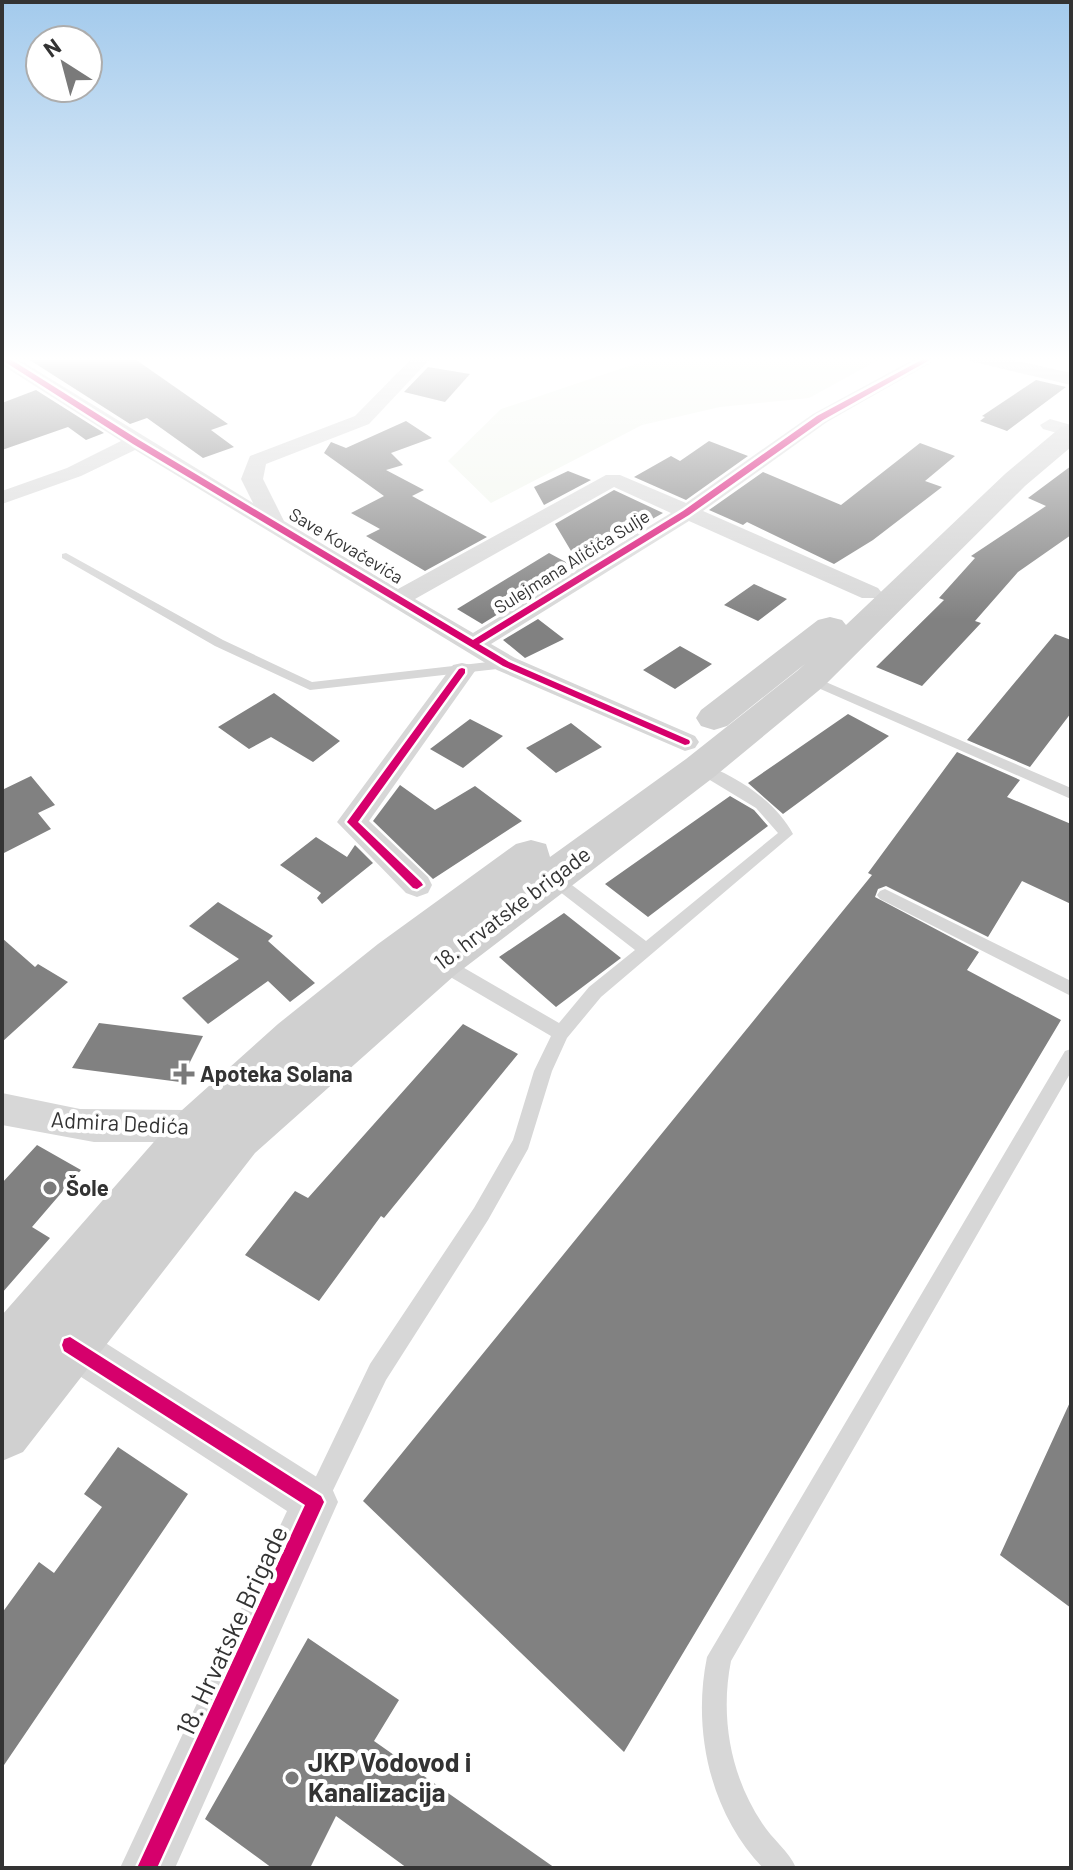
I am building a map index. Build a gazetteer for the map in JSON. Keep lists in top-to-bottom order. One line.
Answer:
{"streets":{"main road":["18. hrvatske brigade"],"street":["Save Kovačevića","Sulejmana Aličića Sulje","Admira Dedića","18. Hrvatske Brigade"]},"crossings":[["Save Kovačevića","Sulejmana Aličića Sulje"],["Save Kovačevića","18. hrvatske brigade"],["18. hrvatske brigade","Admira Dedića"]],"places":{"health":["Apoteka Solana"],"other":["Šole","JKP Vodovod i Kanalizacija"]},"north":"top left"}
